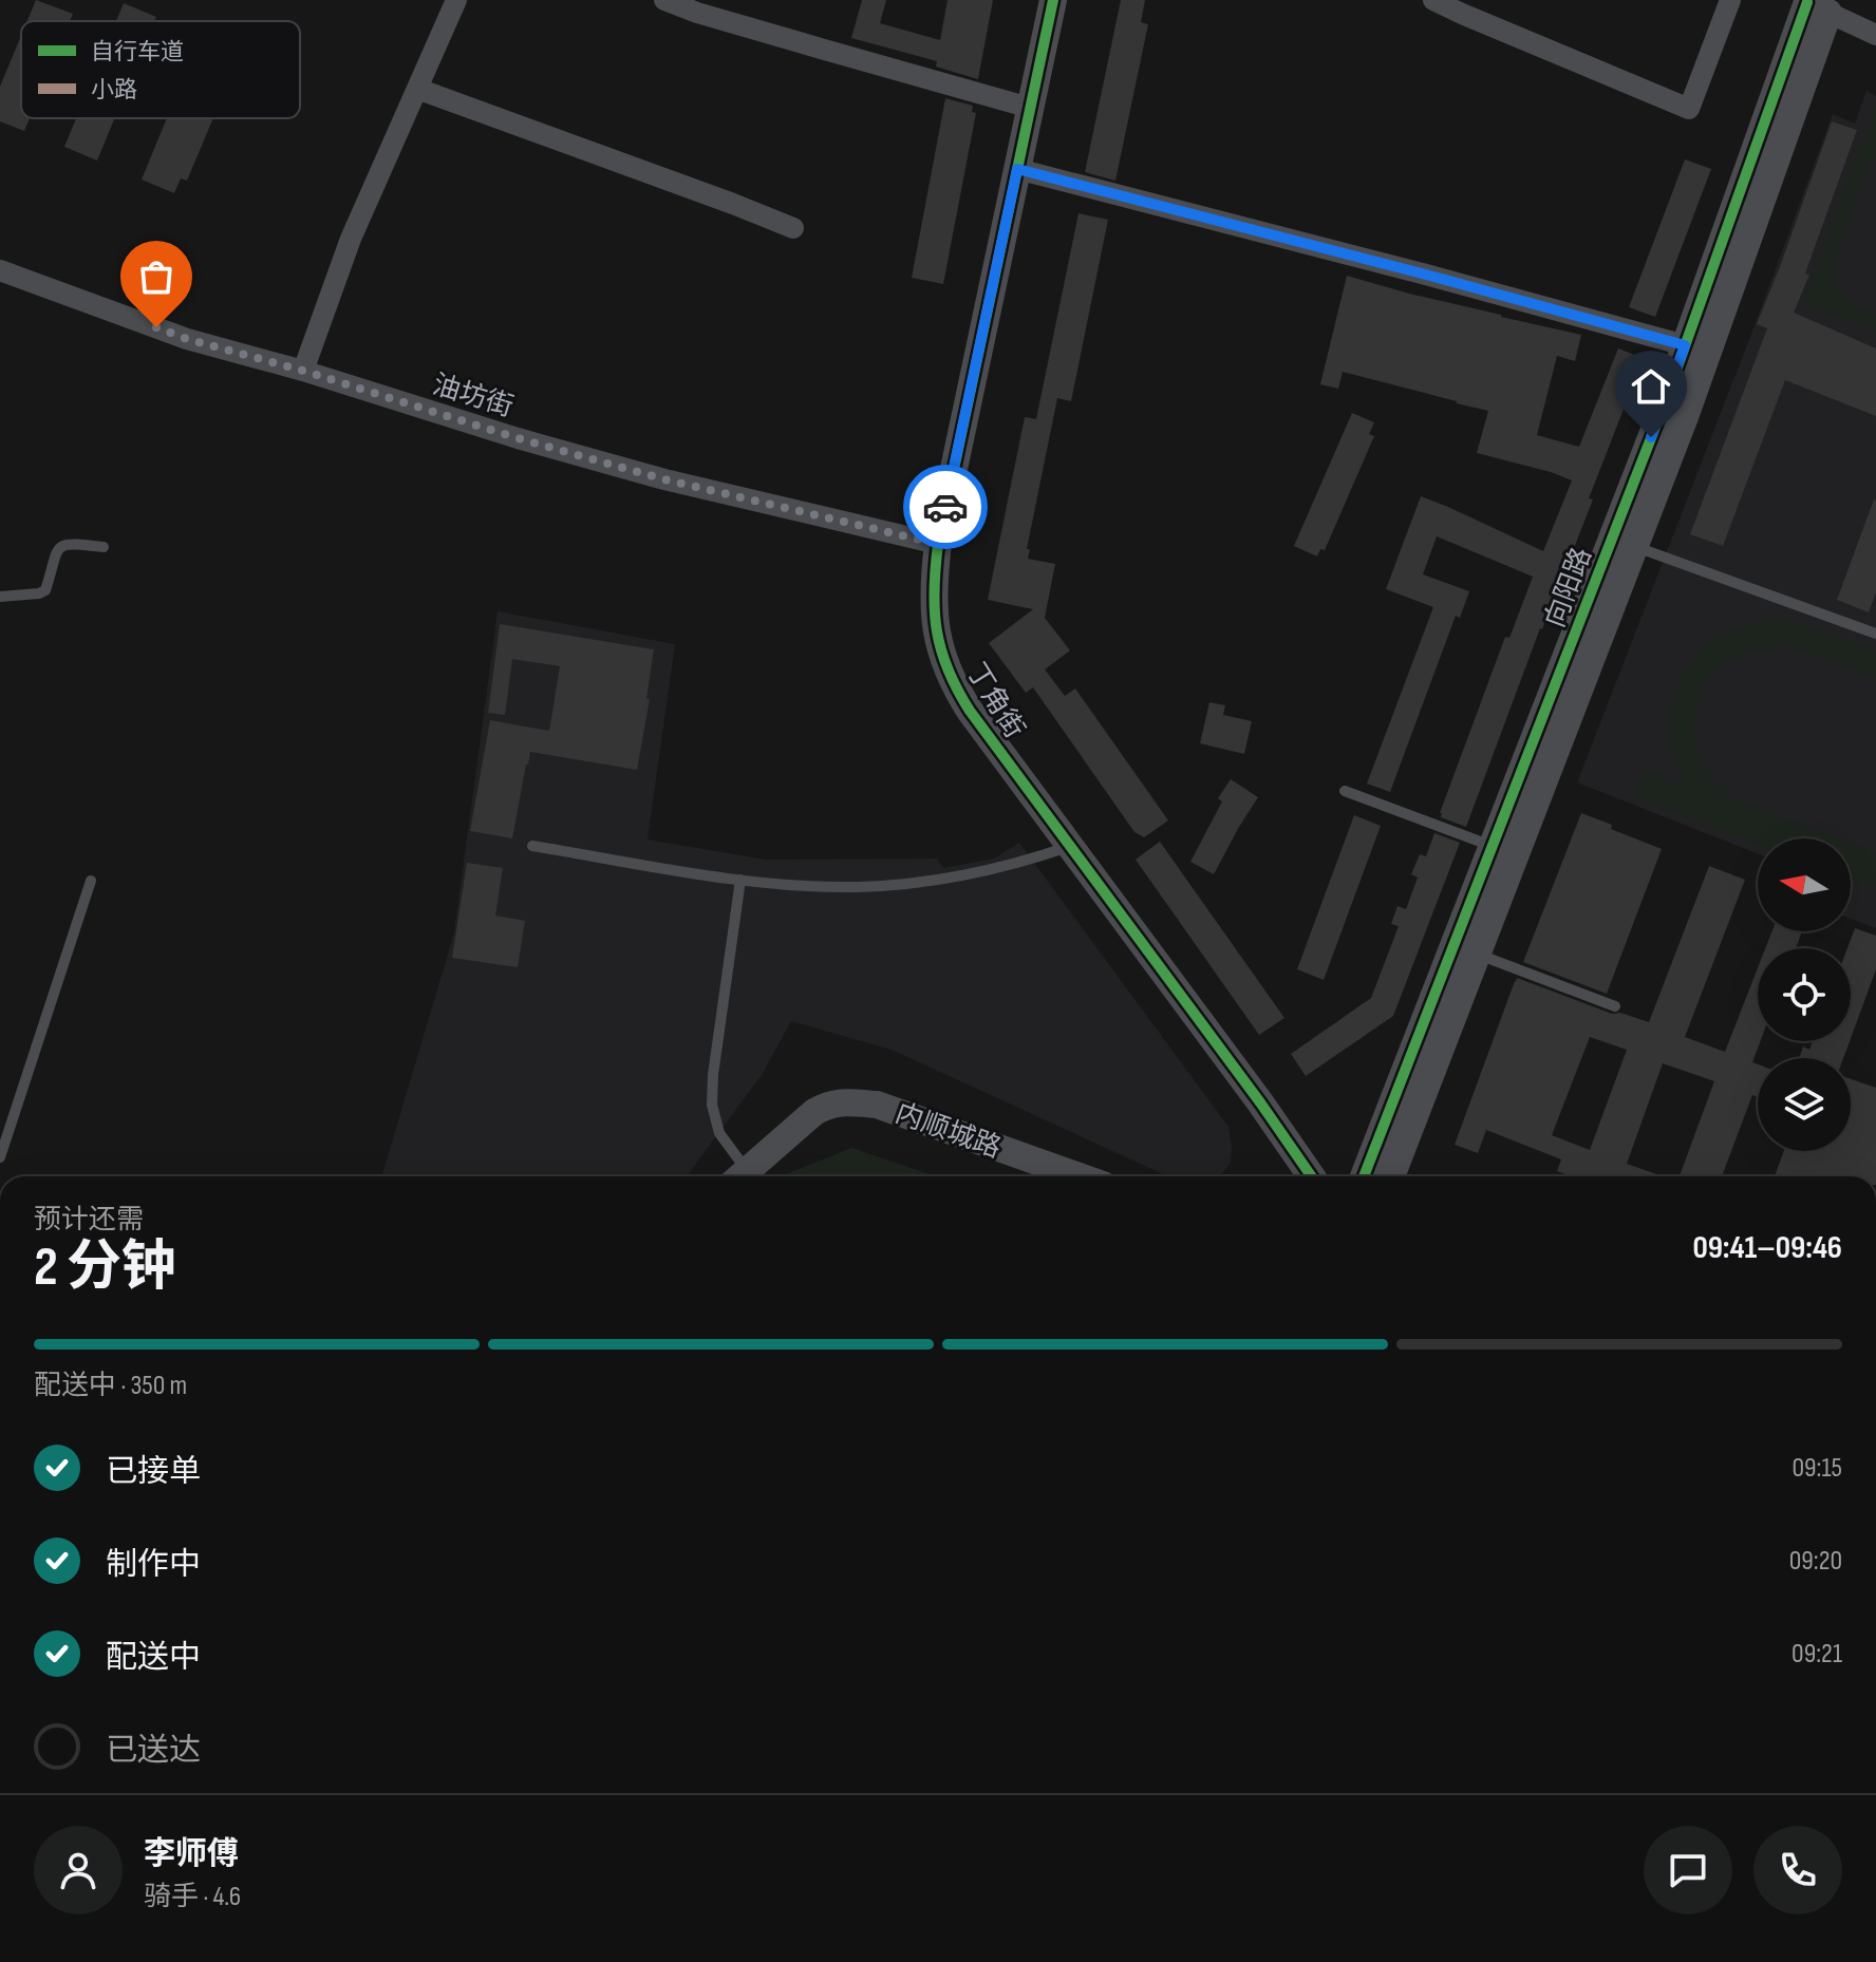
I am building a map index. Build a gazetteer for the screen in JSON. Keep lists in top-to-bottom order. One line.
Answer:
{"streets":{"street":["油坊街","向阳路","丁角街","内顺城路"]},"crossings":[["油坊街","丁角街"]],"legend":["自行车道","小路"],"north":"left","page":{"heading":["2 分钟","预计还需","09:41–09:46"],"panel":["李师傅","骑手 · 4.6"],"bar":"配送中 · 350 m","list":[["已接单","09:15"],["制作中","09:20"],["配送中","09:21"],"已送达"]}}
